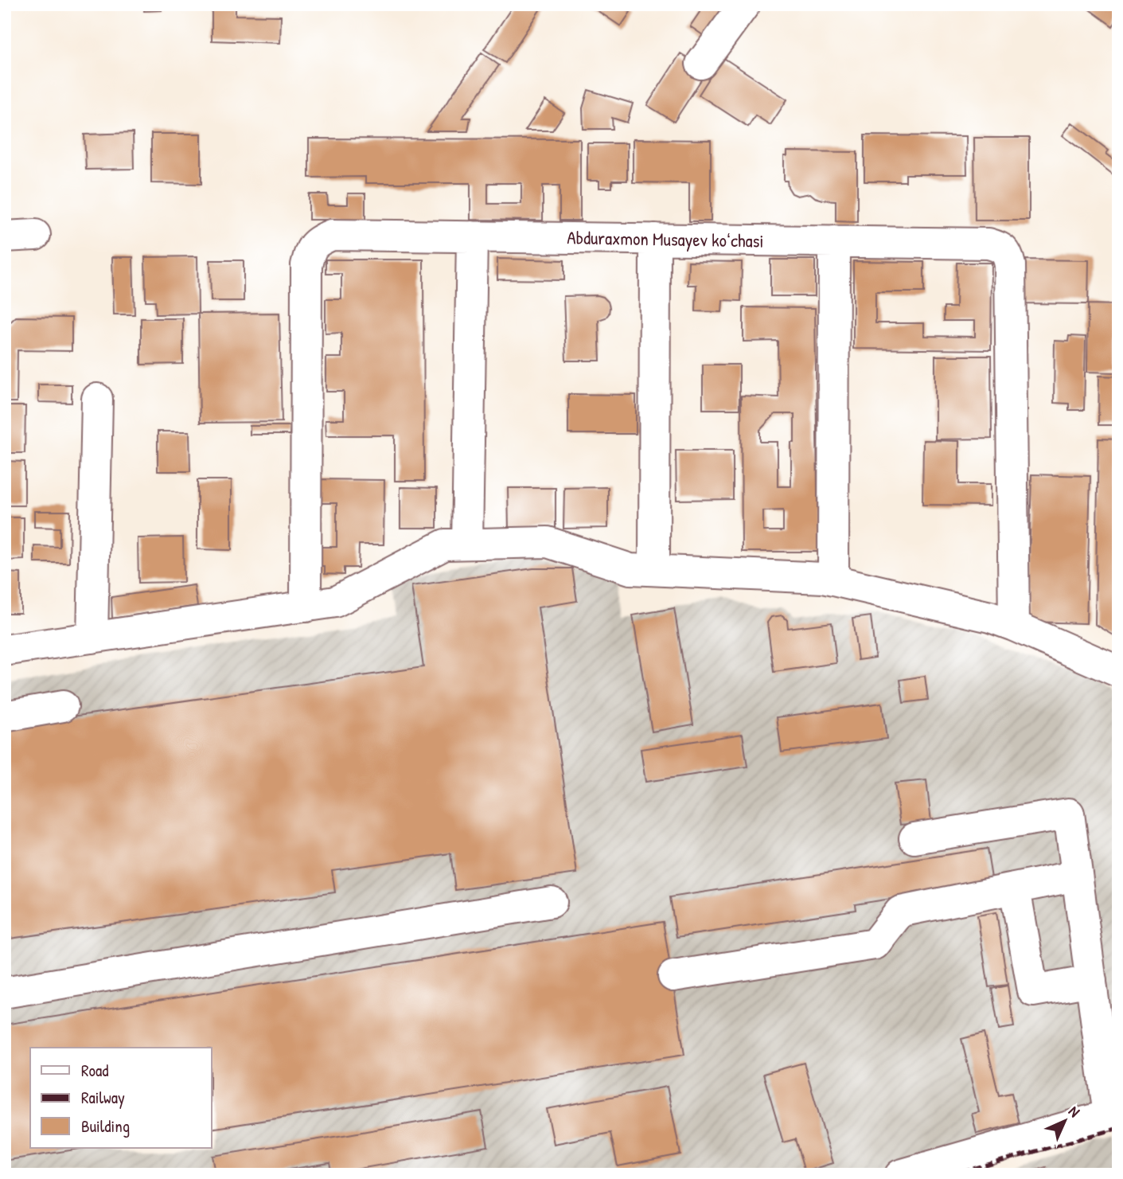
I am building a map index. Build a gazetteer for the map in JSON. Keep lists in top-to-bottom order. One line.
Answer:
{"streets":{"street":["Abduraxmon Musayev koʻchasi"]},"legend":["Road","Railway","Building"],"north":"top right"}
